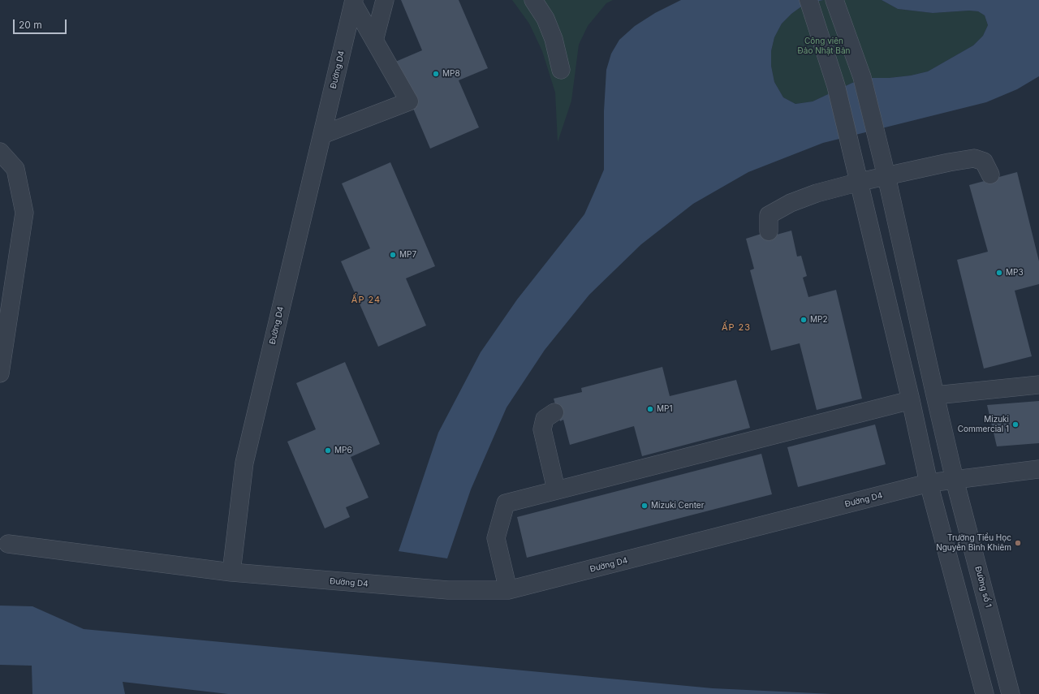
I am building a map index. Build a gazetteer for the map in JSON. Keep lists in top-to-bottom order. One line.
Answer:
{"streets":{"street":["Đường D4","Đường số 1"]},"crossings":[["Đường D4","Đường số 1"]],"districts":["ẤP 24","ẤP 23"],"parks":["Công viên Đảo Nhật Bản"],"places":["MP8","MP7","MP3","MP2","MP1","Mizuki Commercial 1","MP6","Mizuki Center","Trường Tiểu Học Nguyễn Bỉnh Khiêm"],"scale_bar":"20 m"}
